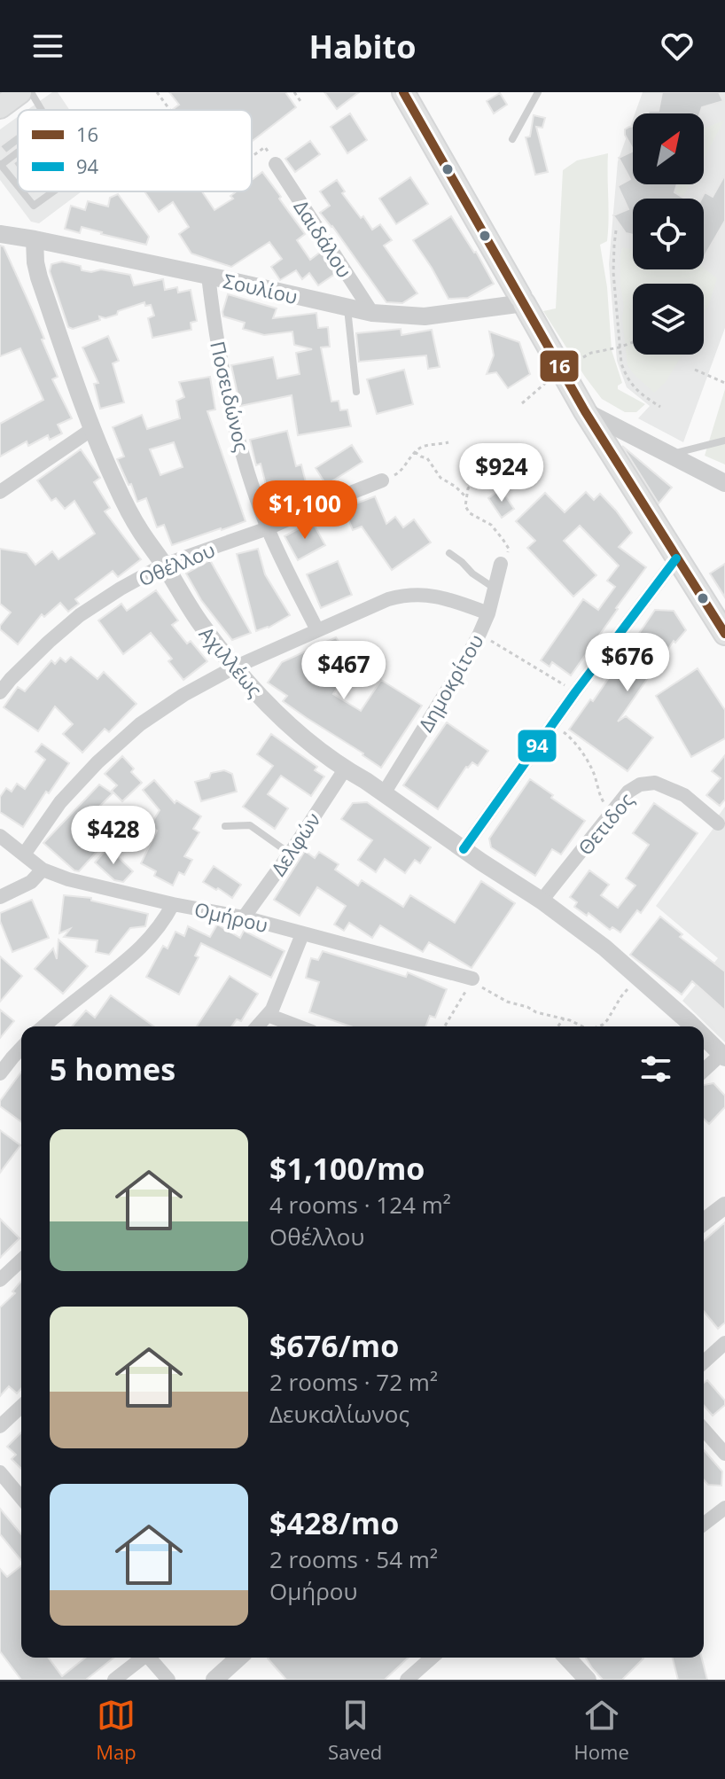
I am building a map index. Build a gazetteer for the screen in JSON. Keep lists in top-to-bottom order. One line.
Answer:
{"streets":{"street":["Δαιδάλου","Σουλίου","Ποσειδώνος","Οθέλλου","Αχιλλέως","Δημοκρίτου","Θετιδος","Δελφών","Ομήρου"]},"crossings":[["Δαιδάλου","Σουλίου"],["Σουλίου","Ποσειδώνος"],["Σουλίου","Αχιλλέως"],["Ποσειδώνος","Οθέλλου"],["Οθέλλου","Αχιλλέως"],["Αχιλλέως","Δημοκρίτου"],["Αχιλλέως","Θετιδος"],["Αχιλλέως","Δελφών"],["Δελφών","Ομήρου"]],"lines":["transit line 16","transit line 94"],"legend":["16","94"],"north":"top right","page":{"header":"Habito","price":["$924","$1,100","$676","$467","$428"],"heading":"5 homes","list":[{"name":"$1,100/mo","note":"4 rooms · 124 m² · Οθέλλου"},{"name":"$676/mo","note":"2 rooms · 72 m² · Δευκαλίωνος"},{"name":"$428/mo","note":"2 rooms · 54 m² · Ομήρου"}],"tabs":["Map","Saved","Home"]}}
